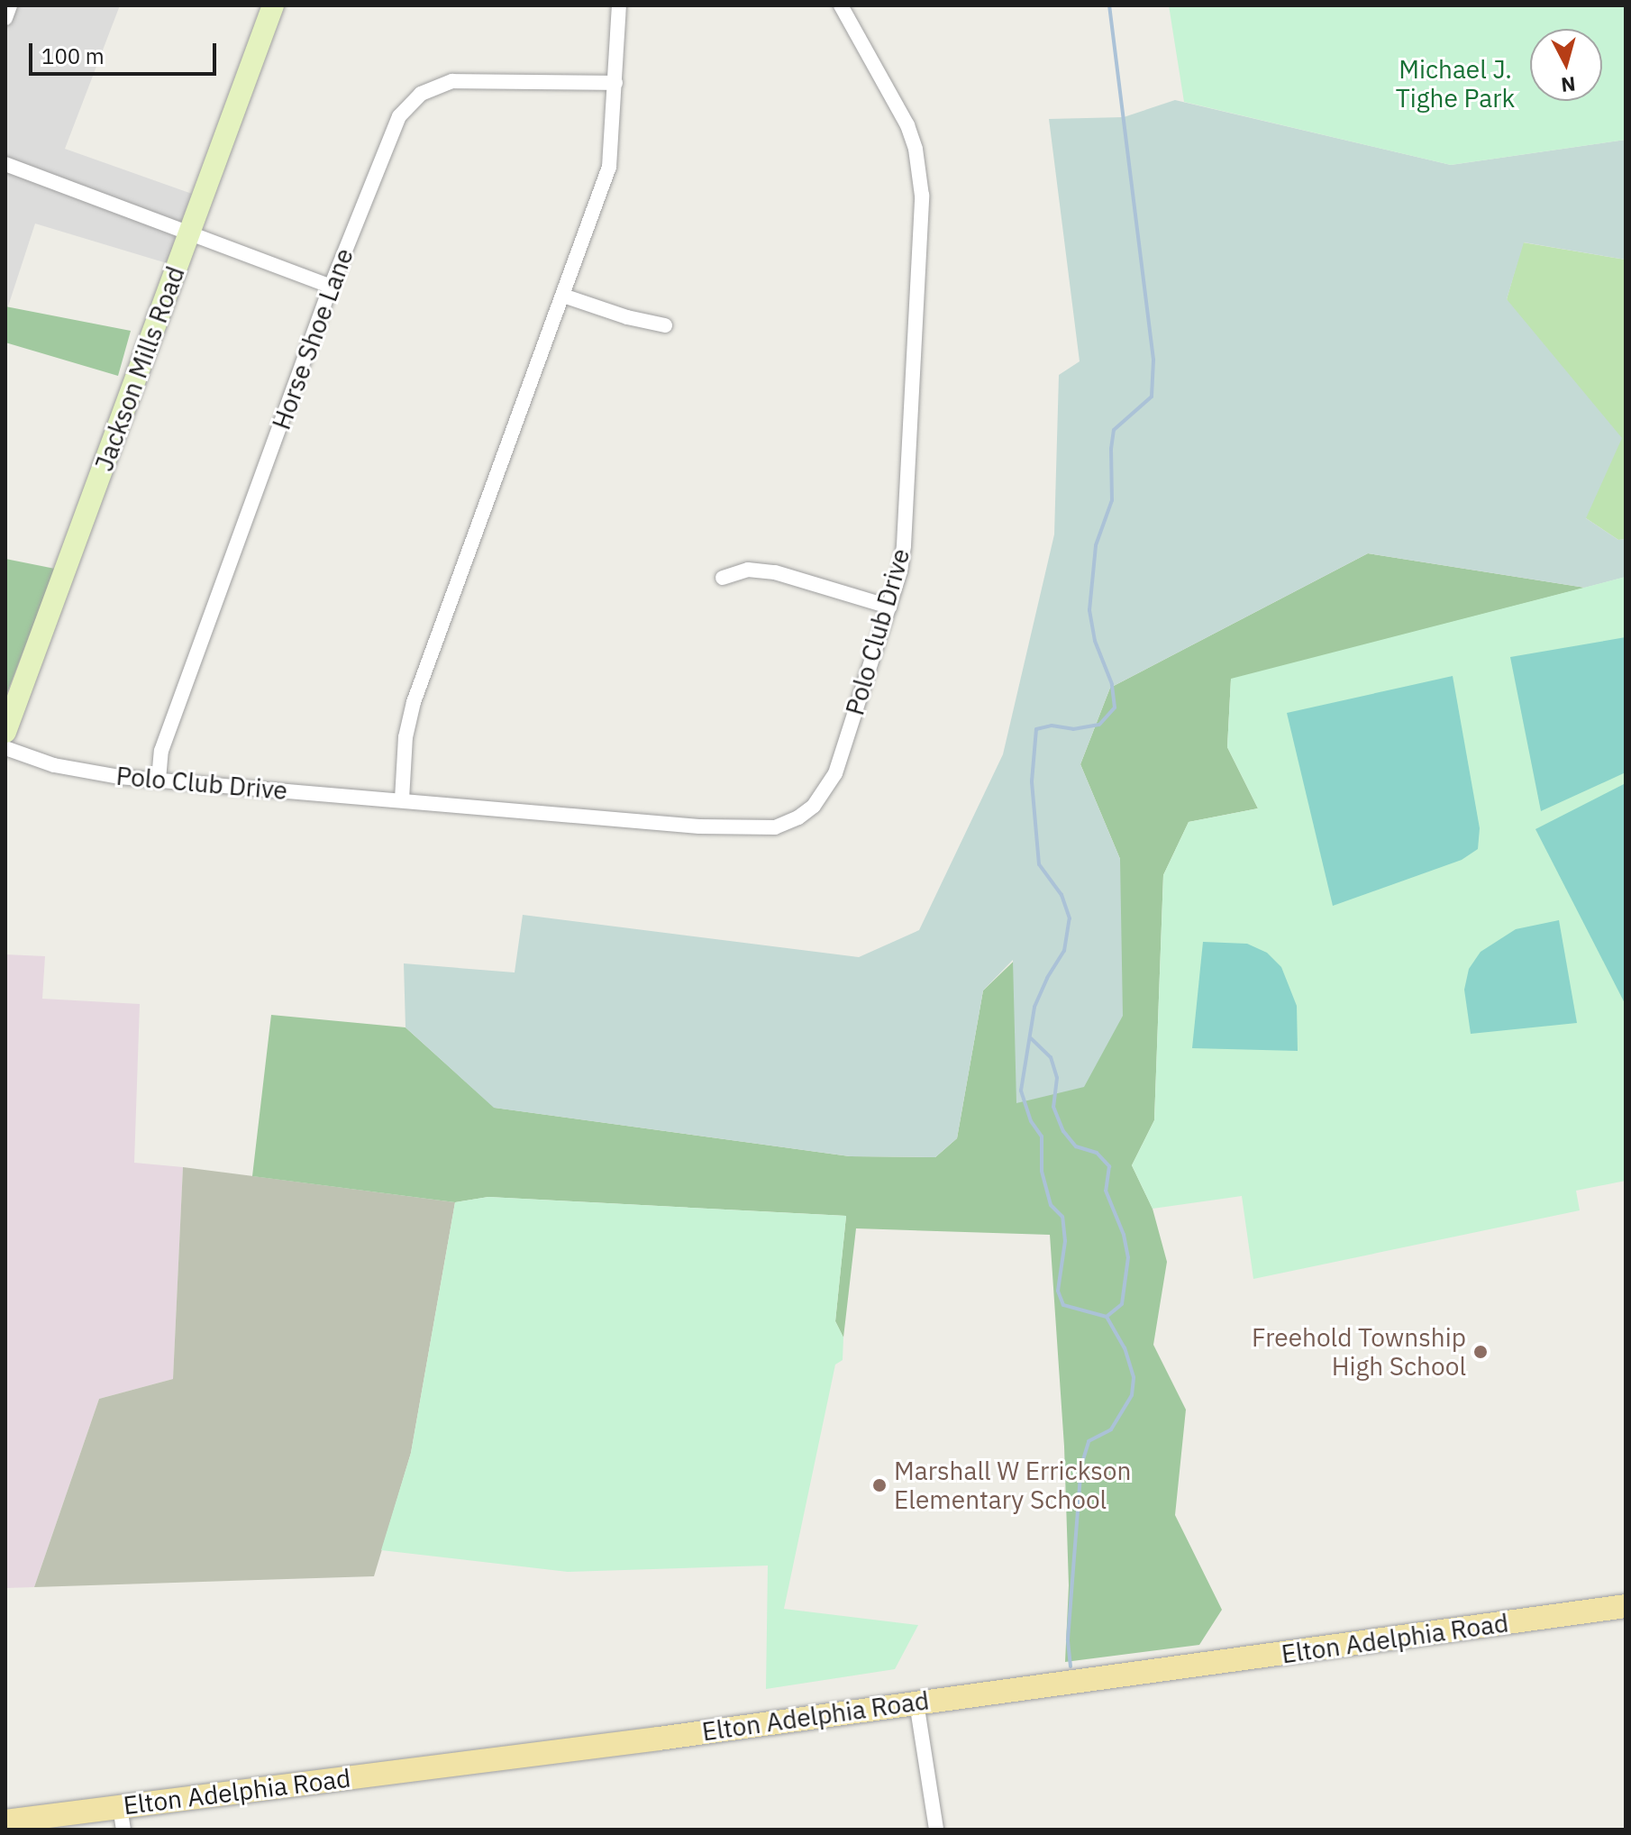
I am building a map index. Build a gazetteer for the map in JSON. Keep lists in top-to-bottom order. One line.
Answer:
{"streets":{"main road":["Jackson Mills Road","Elton Adelphia Road"],"street":["Horse Shoe Lane","Polo Club Drive"]},"crossings":[["Horse Shoe Lane","Polo Club Drive"]],"parks":["Michael J. Tighe Park"],"places":["Freehold Township High School","Marshall W Errickson Elementary School"],"scale_bar":"100 m","north":"bottom"}
